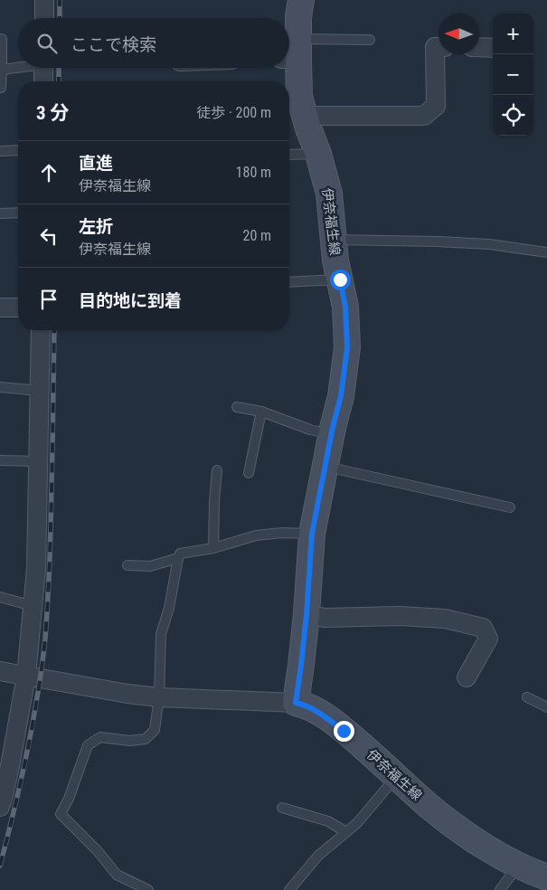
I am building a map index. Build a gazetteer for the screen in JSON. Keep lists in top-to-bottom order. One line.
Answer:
{"streets":{"main road":["伊奈福生線"]},"north":"left","page":{"map_buttons":["+","−"],"search":"ここで検索","heading":["3 分","徒歩 · 200 m"],"list":[["直進","伊奈福生線","180 m"],["左折","伊奈福生線","20 m"],"目的地に到着"]}}
